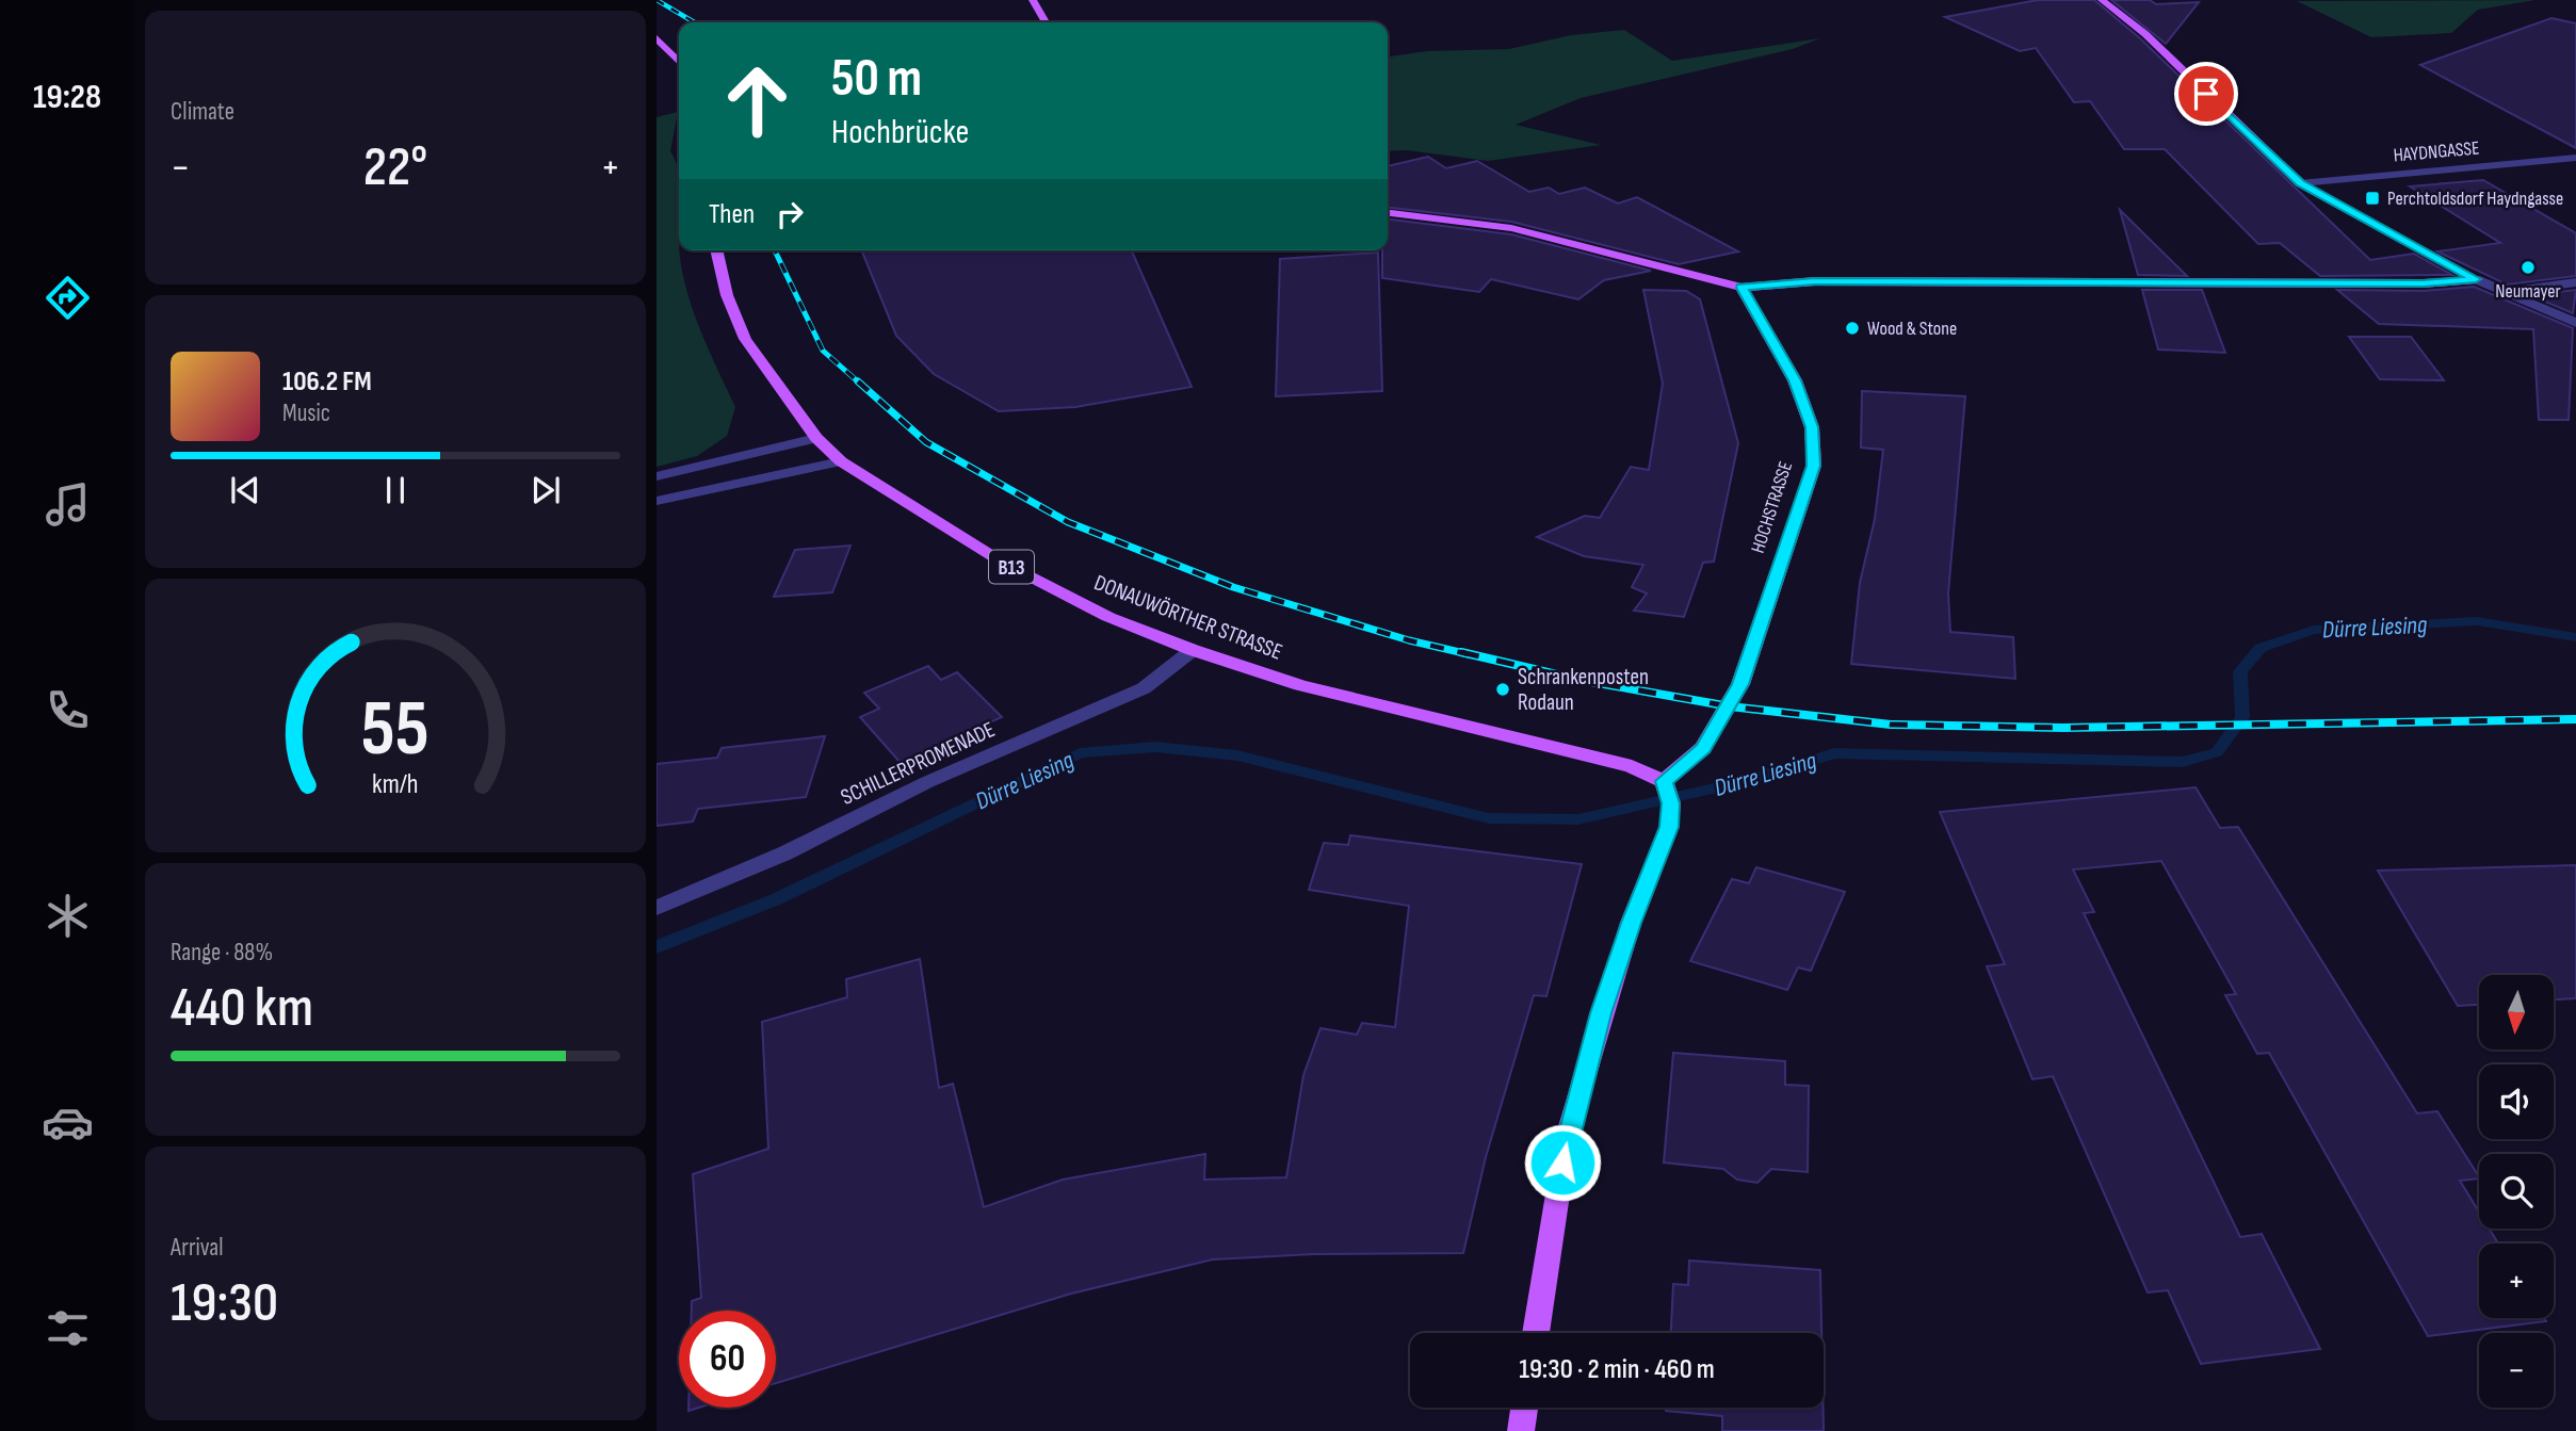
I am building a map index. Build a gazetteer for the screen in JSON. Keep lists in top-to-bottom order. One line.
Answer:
{"streets":{"main road":["HOCHSTRASSE","B13","DONAUWÖRTHER STRASSE"],"street":["HAYDNGASSE","SCHILLERPROMENADE"]},"crossings":[["HOCHSTRASSE","DONAUWÖRTHER STRASSE"],["DONAUWÖRTHER STRASSE","SCHILLERPROMENADE"]],"water":["Dürre Liesing"],"places":{"transit":["Perchtoldsdorf Haydngasse"],"other":["Neumayer","Wood & Stone","Schrankenposten Rodaun"]},"north":"bottom","page":{"tabs":"19:28","tile":["Climate",["Range · 88%","440 km"],["Arrival","19:30"]],"turn":["50 m","Hochbrücke"],"heat":["−","22°","+"],"then":"Then","song":["106.2 FM","Music"],"map_buttons":["+","−"],"limit":"60","trip":"19:30 · 2 min · 460 m","gauge":["55","km/h"]}}
